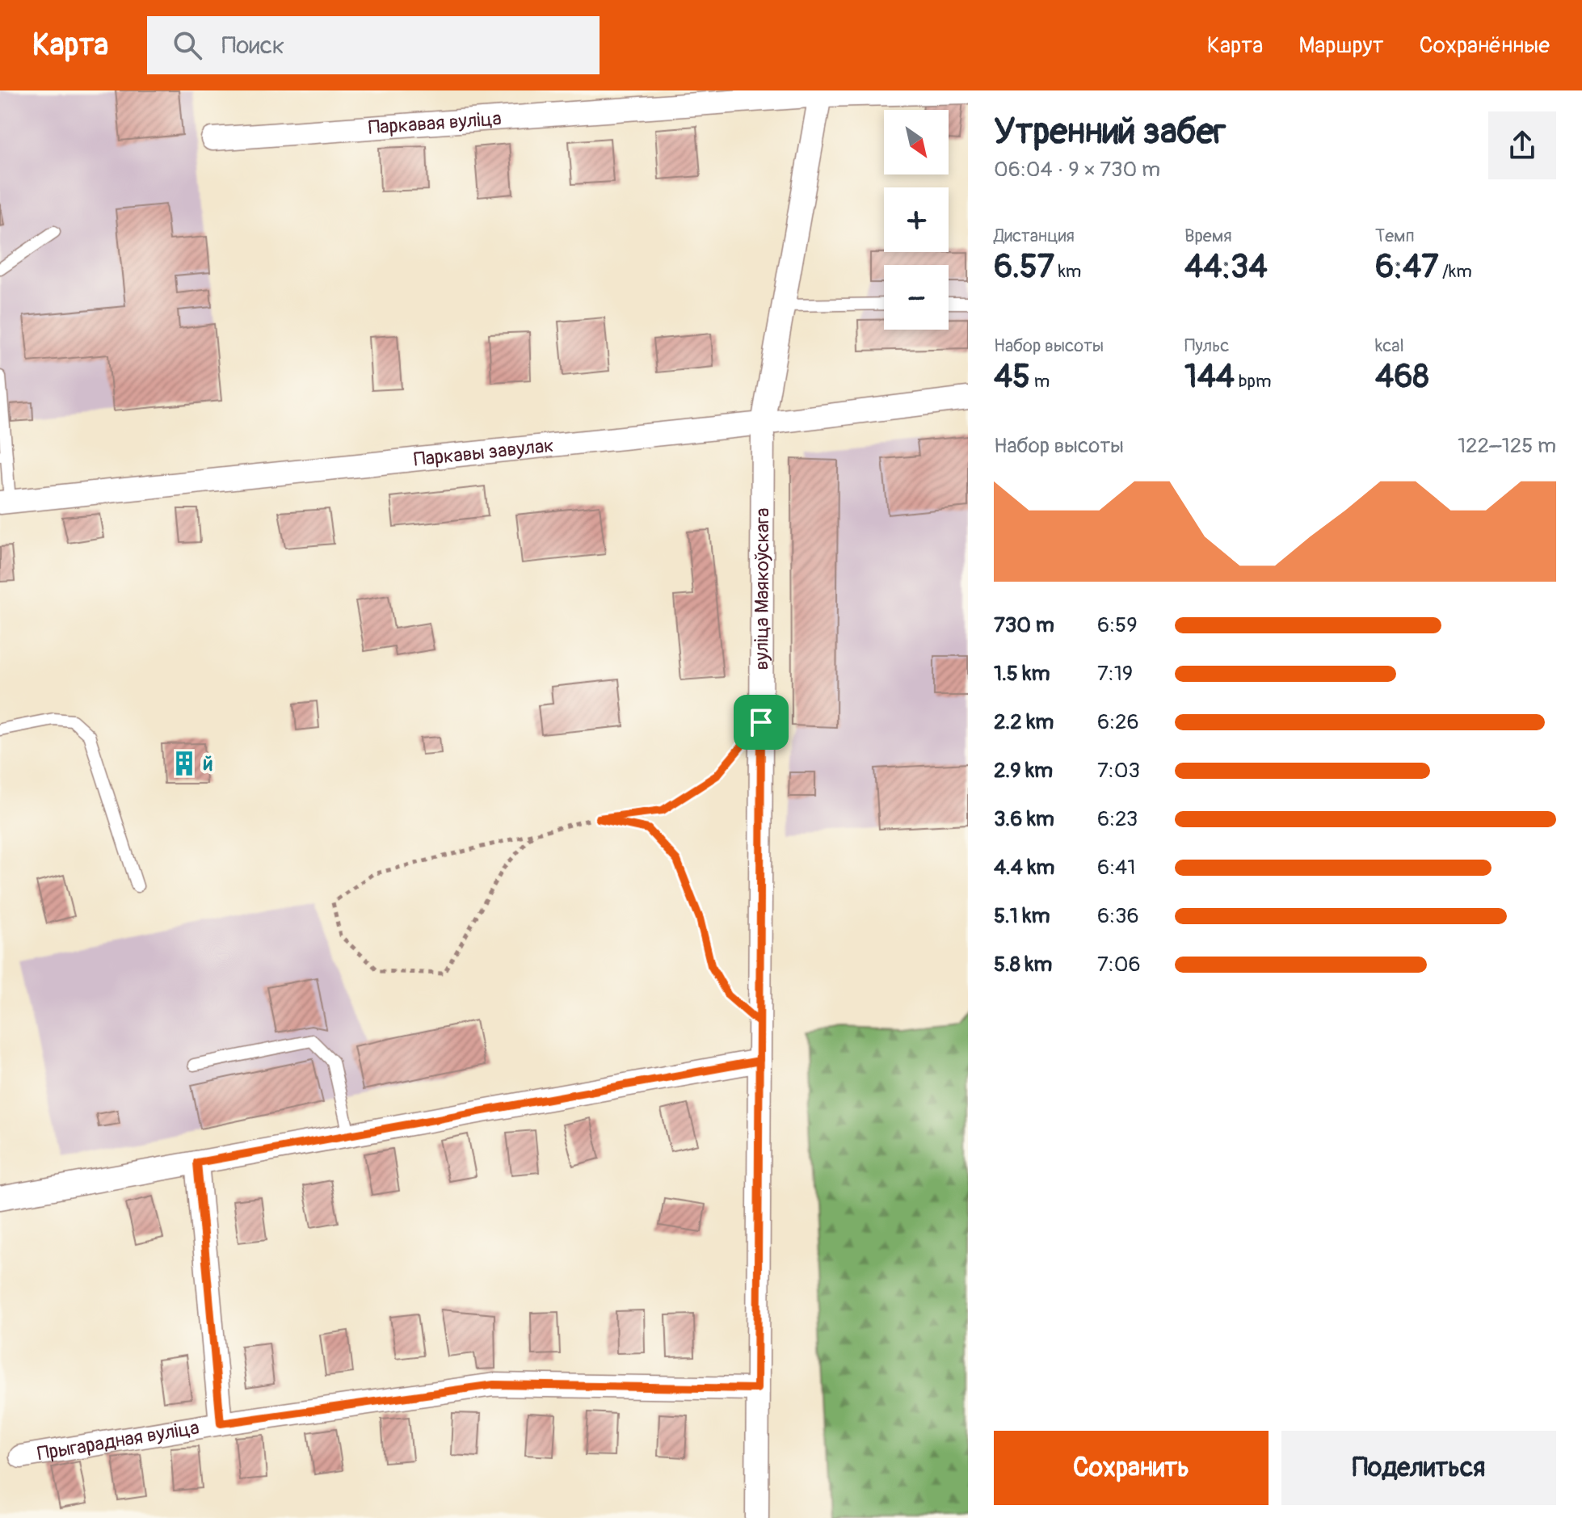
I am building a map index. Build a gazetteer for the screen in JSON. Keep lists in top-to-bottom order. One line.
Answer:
{"streets":{"street":["Паркавая вуліца","Паркавы завулак","вуліца Маякоўскага","Прыгарадная вуліца"]},"crossings":[["Паркавая вуліца","вуліца Маякоўскага"],["Паркавы завулак","вуліца Маякоўскага"],["вуліца Маякоўскага","Прыгарадная вуліца"]],"places":{"building":["й"]},"north":"bottom right","page":{"header":"Карта","search":"Поиск","nav":["Карта","Маршрут","Сохранённые"],"heading":["Утренний забег","06:04 · 9 × 730 m"],"map_buttons":["+","−"],"stats":[["Дистанция","6.57 km"],["Время","44:34"],["Темп","6:47 /km"],["Набор высоты","45 m"],["Пульс","144 bpm"],["kcal","468"]],"chart":["Набор высоты","122–125 m"],"list":[{"name":"730 m","note":"6:59"},{"name":"1.5 km","note":"7:19"},{"name":"2.2 km","note":"6:26"},{"name":"2.9 km","note":"7:03"},{"name":"3.6 km","note":"6:23"},{"name":"4.4 km","note":"6:41"},{"name":"5.1 km","note":"6:36"},{"name":"5.8 km","note":"7:06"}],"buttons":["Сохранить","Поделиться"]}}
